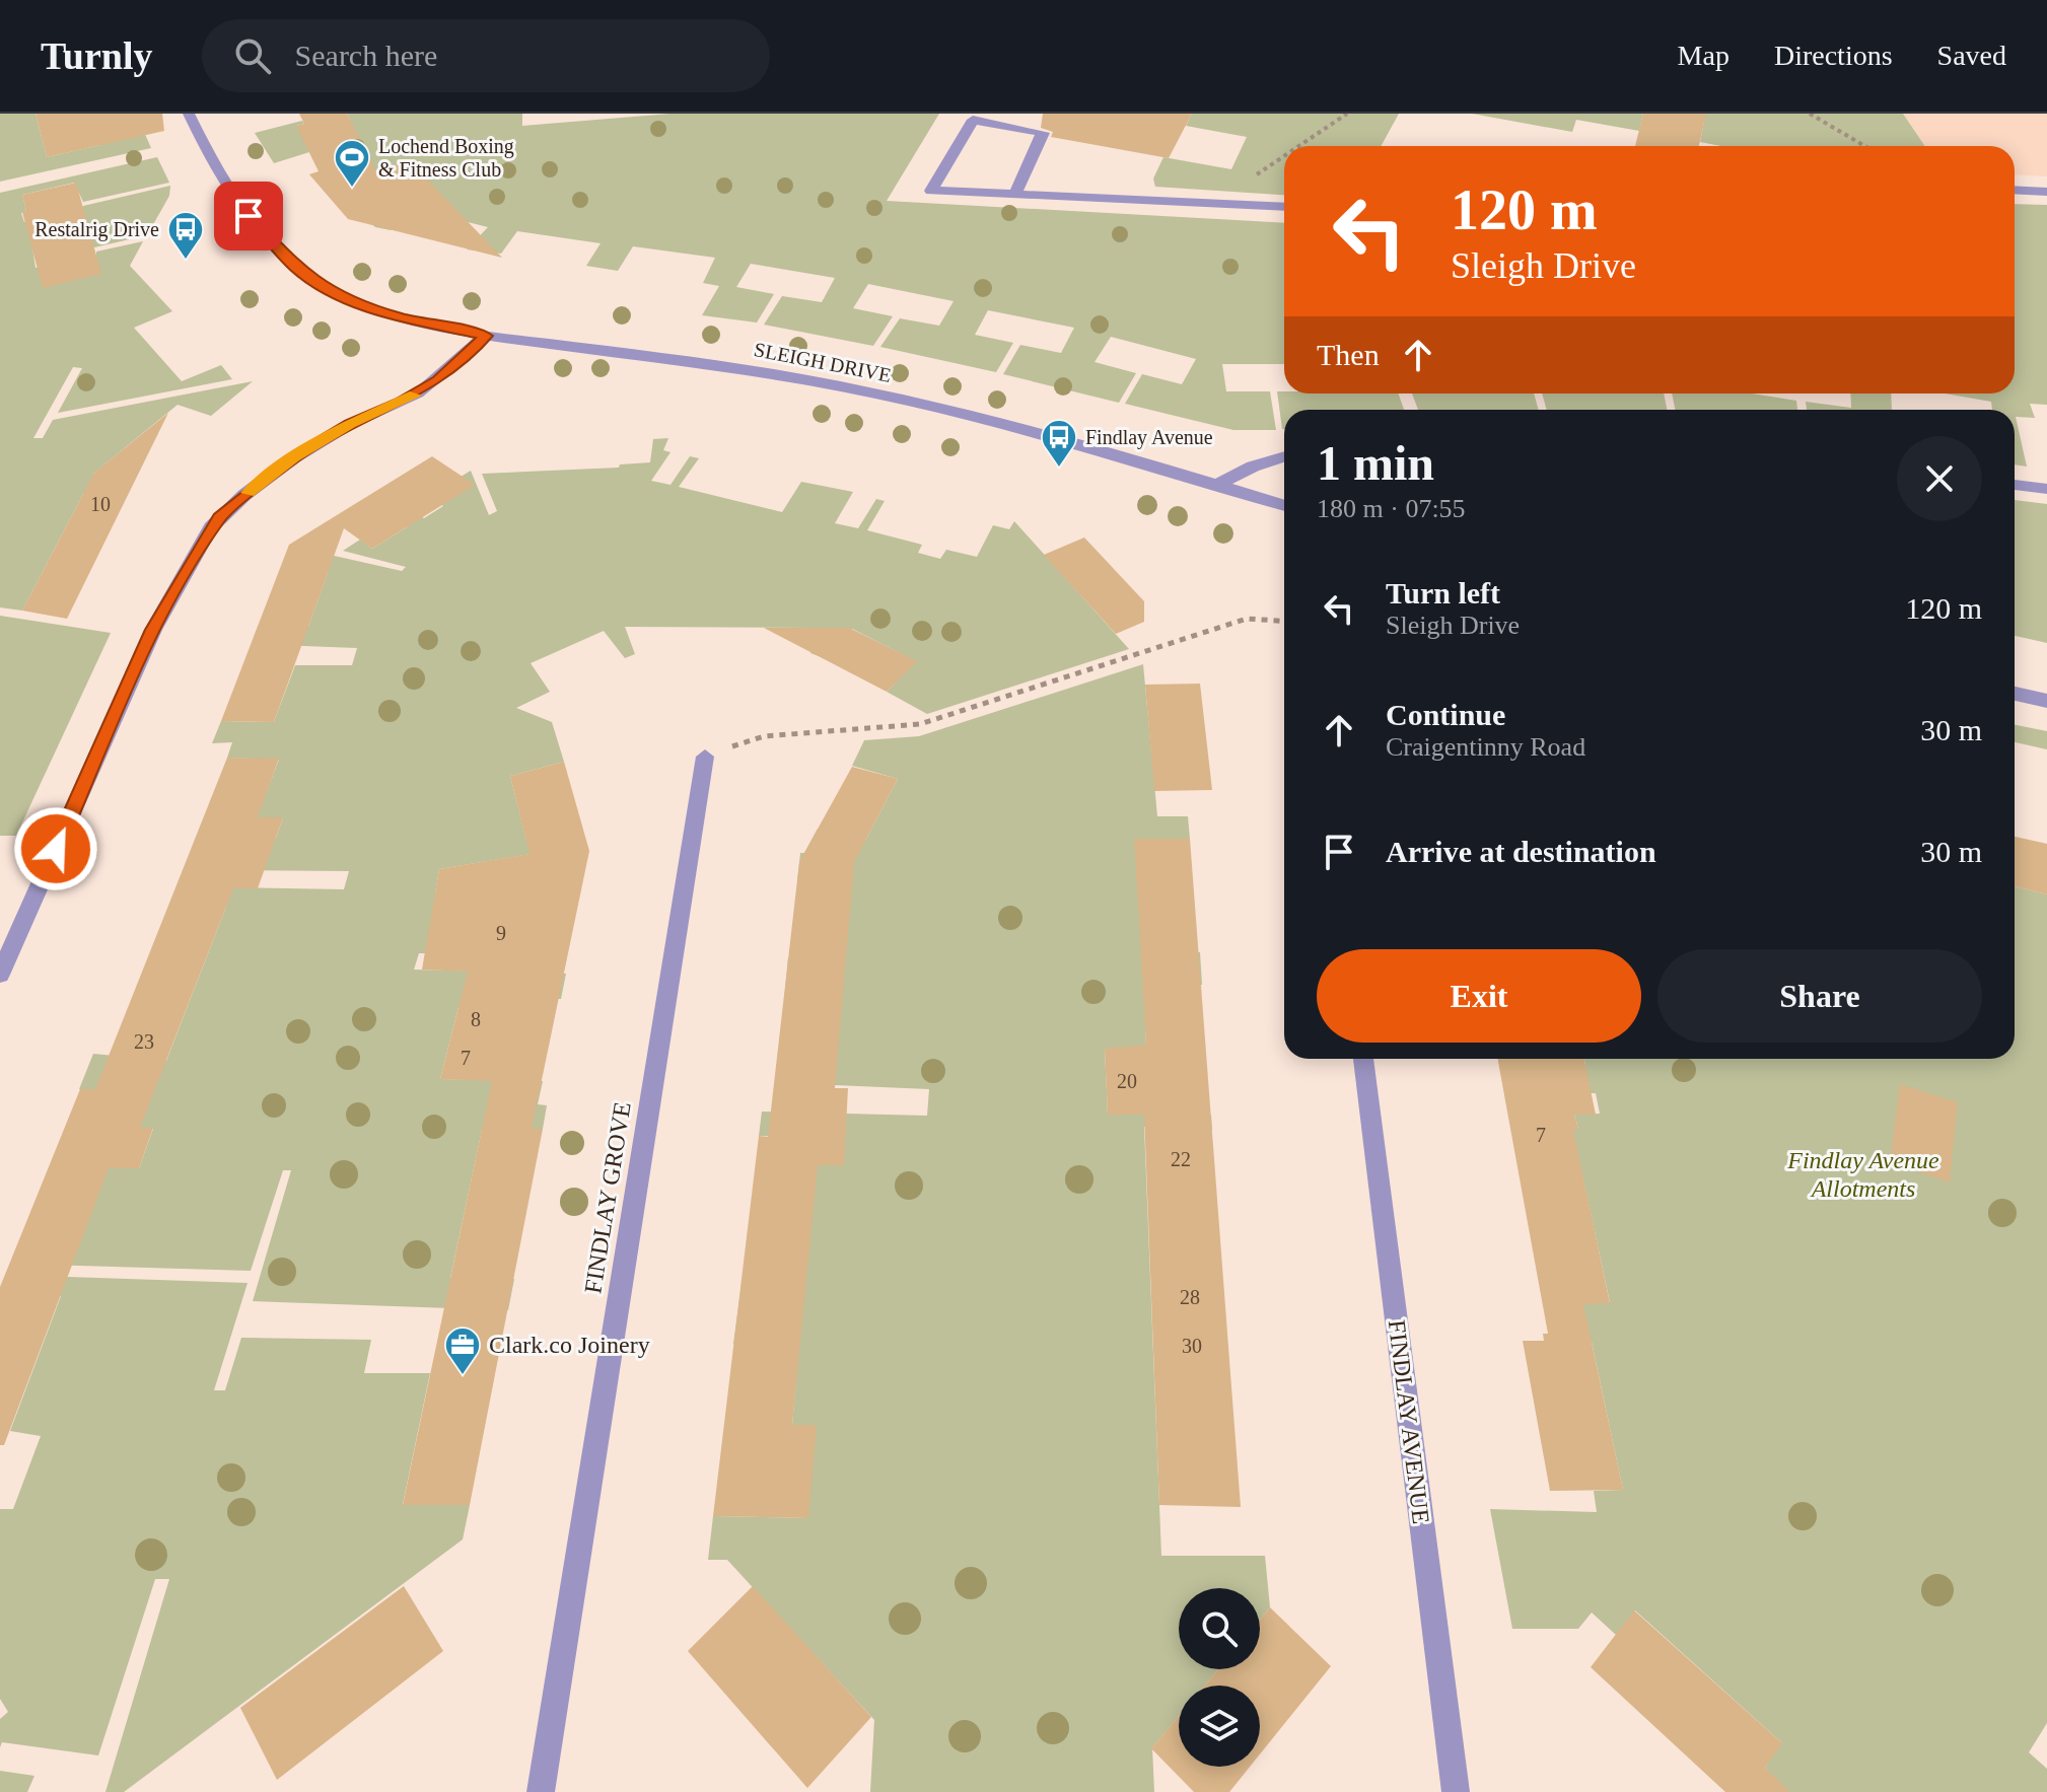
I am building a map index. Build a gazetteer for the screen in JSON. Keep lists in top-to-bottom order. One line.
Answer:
{"streets":{"street":["SLEIGH DRIVE","FINDLAY GROVE","FINDLAY AVENUE"]},"parks":["Findlay Avenue Allotments"],"places":{"sports":["Lochend Boxing & Fitness Club"],"bus stop":["Restalrig Drive","Findlay Avenue"],"office":["Clark.co Joinery"]},"house_numbers":["10","9","8","23","7","20","7","22","28","30"],"page":{"header":"Turnly","search":"Search here","nav":["Map","Directions","Saved"],"turn":["120 m","Sleigh Drive"],"then":"Then","heading":["1 min","180 m · 07:55"],"list":[{"name":"Turn left","note":"Sleigh Drive","value":"120 m"},{"name":"Continue","note":"Craigentinny Road","value":"30 m"},{"name":"Arrive at destination","value":"30 m"}],"buttons":["Exit","Share"]}}
